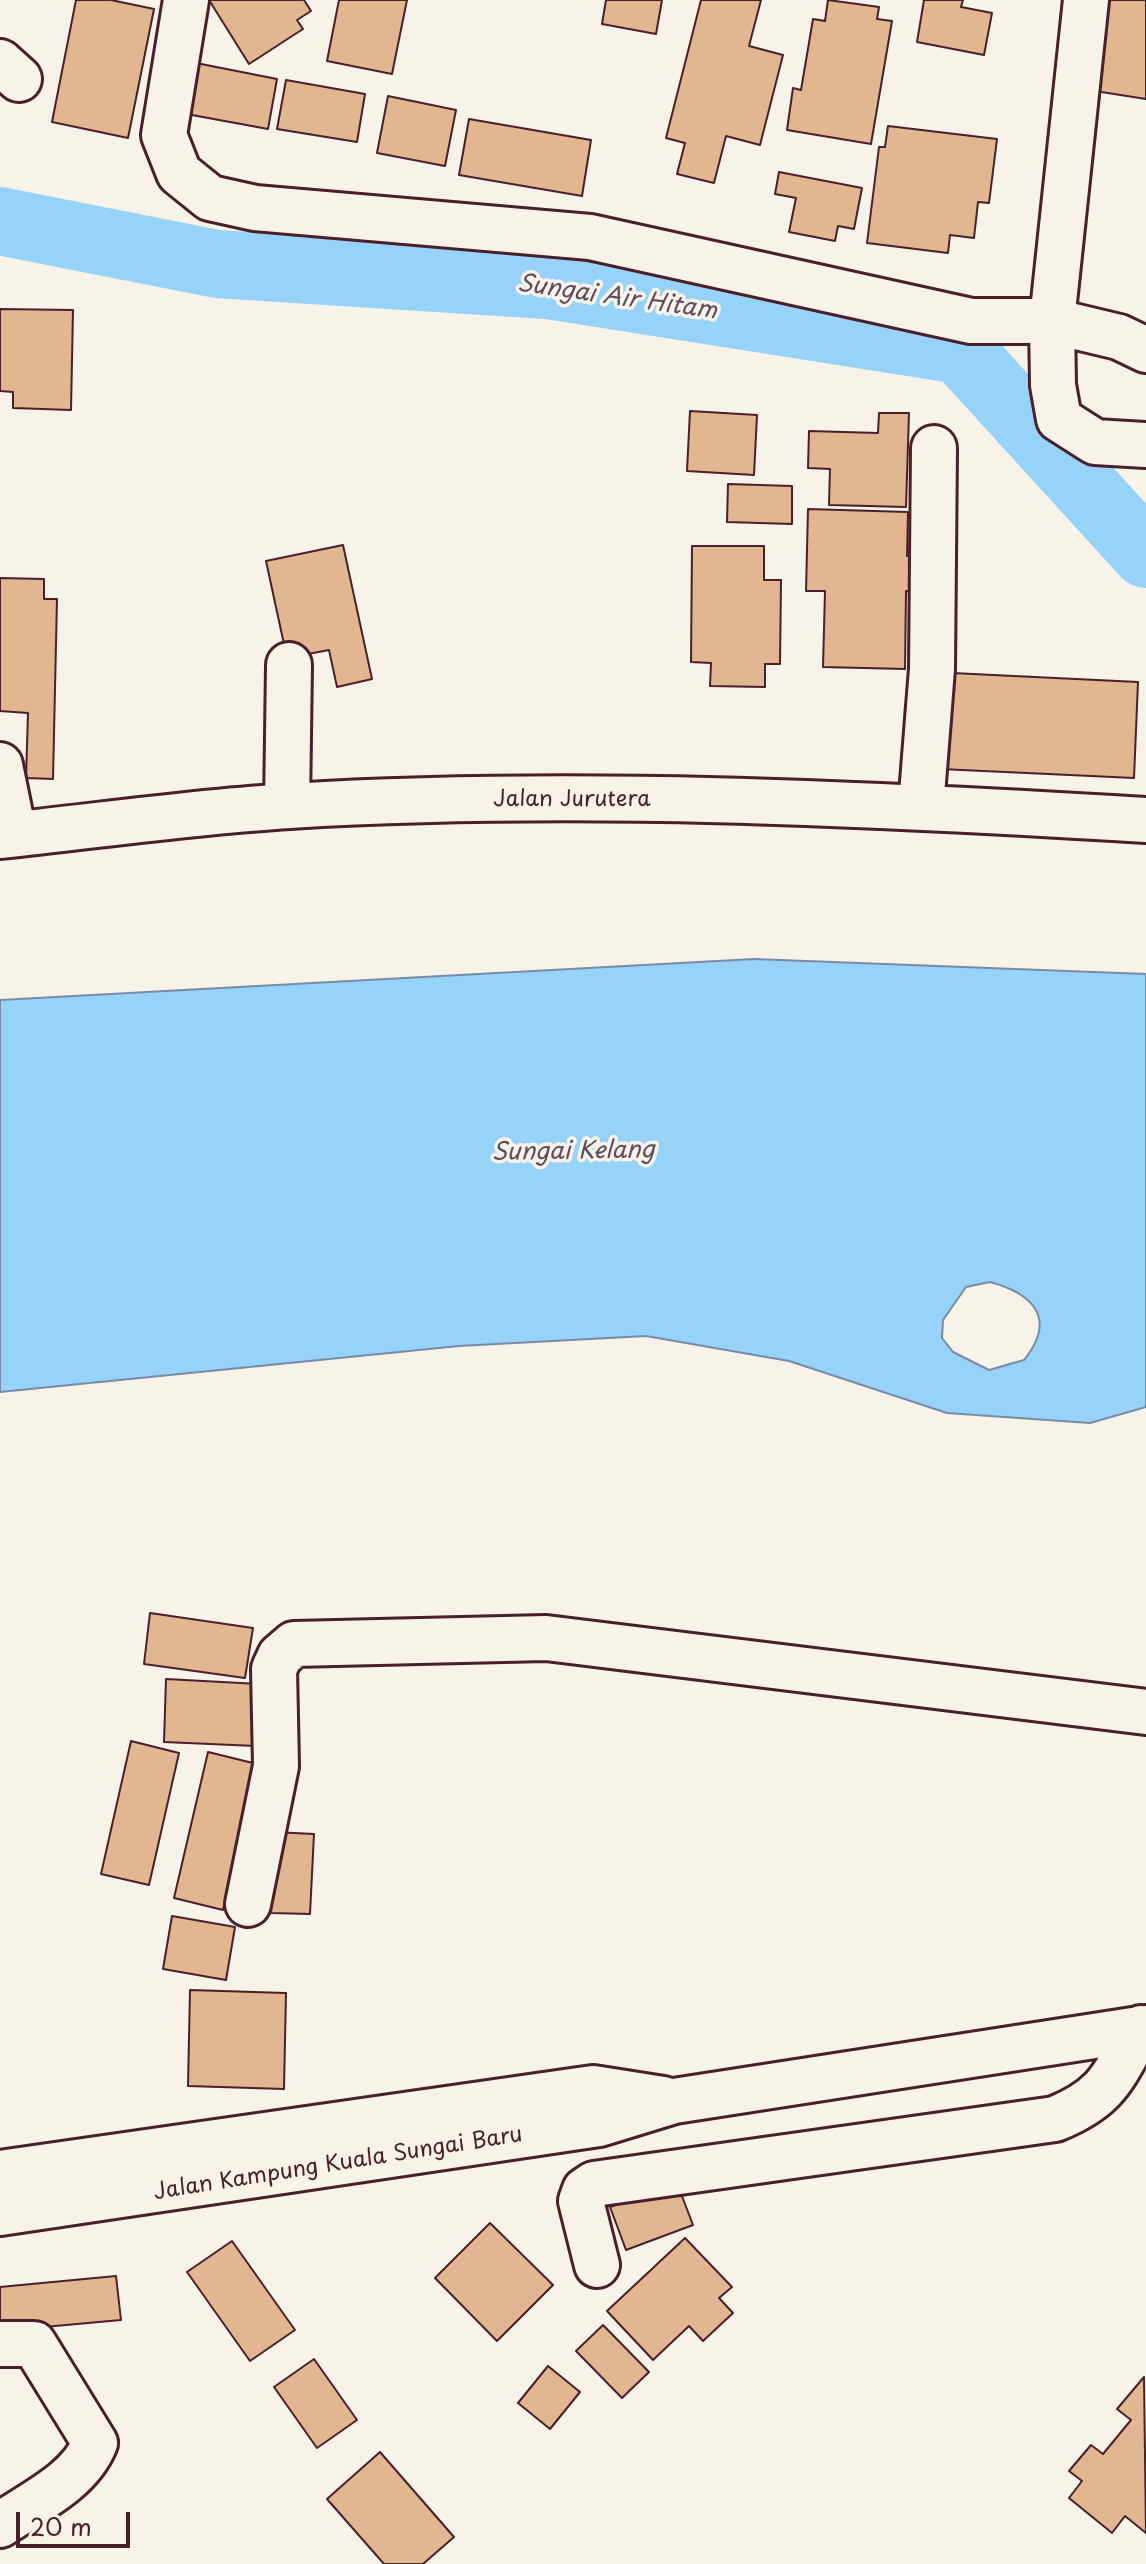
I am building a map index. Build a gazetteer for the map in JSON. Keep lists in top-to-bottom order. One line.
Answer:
{"streets":{"street":["Jalan Jurutera","Jalan Kampung Kuala Sungai Baru"]},"water":["Sungai Air Hitam","Sungai Kelang"],"scale_bar":"20 m"}
